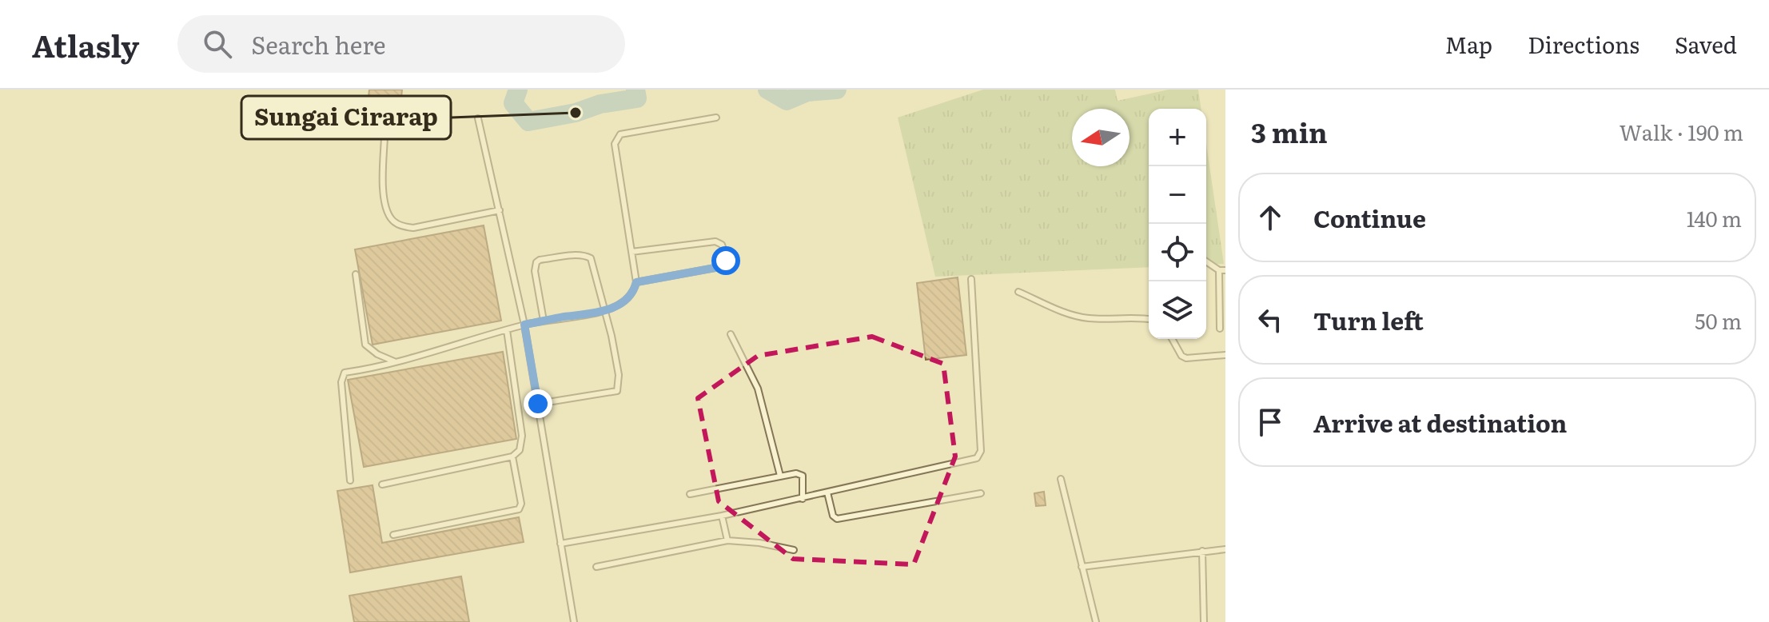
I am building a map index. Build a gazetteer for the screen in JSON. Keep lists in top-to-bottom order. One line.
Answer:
{"places":["Sungai Cirarap"],"north":"left","page":{"header":"Atlasly","search":"Search here","nav":["Map","Directions","Saved"],"heading":["3 min","Walk · 190 m"],"map_buttons":["+","−"],"list":[["Continue","140 m"],["Turn left","50 m"],"Arrive at destination"]}}
